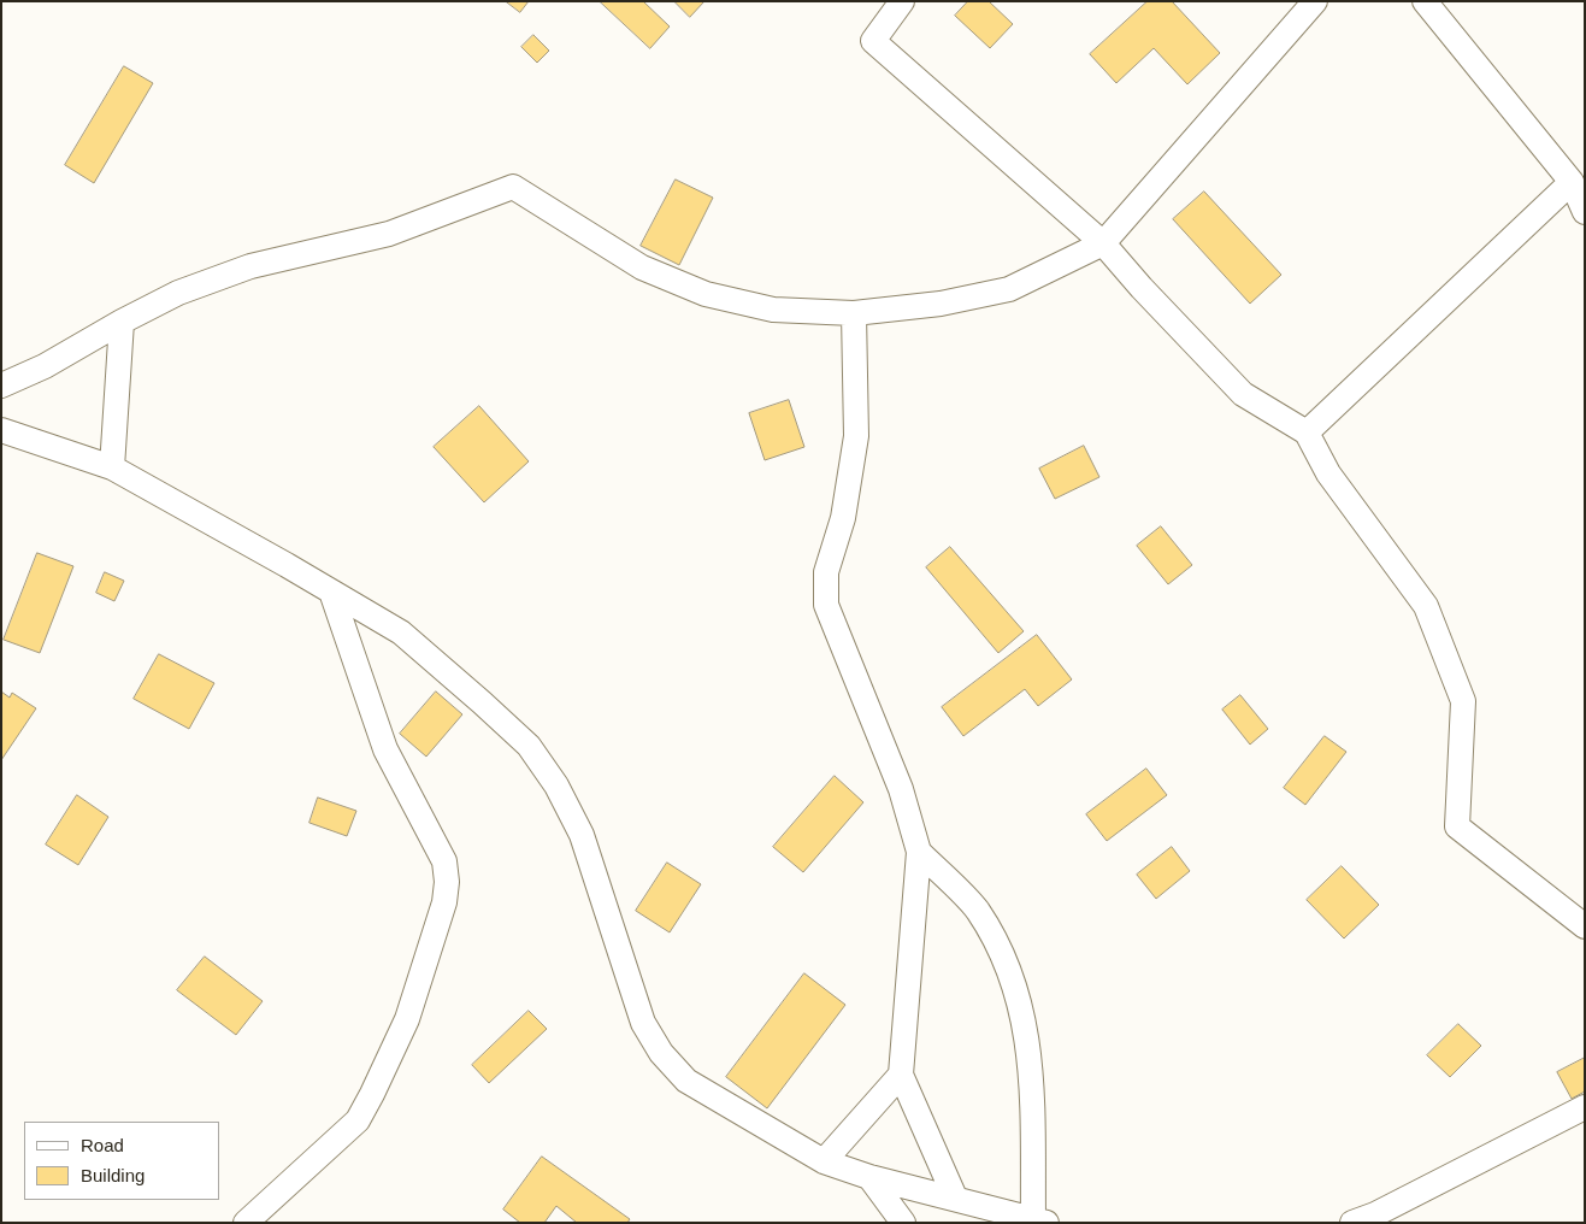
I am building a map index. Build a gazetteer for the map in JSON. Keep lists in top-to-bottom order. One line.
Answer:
{"legend":["Road","Building"]}
